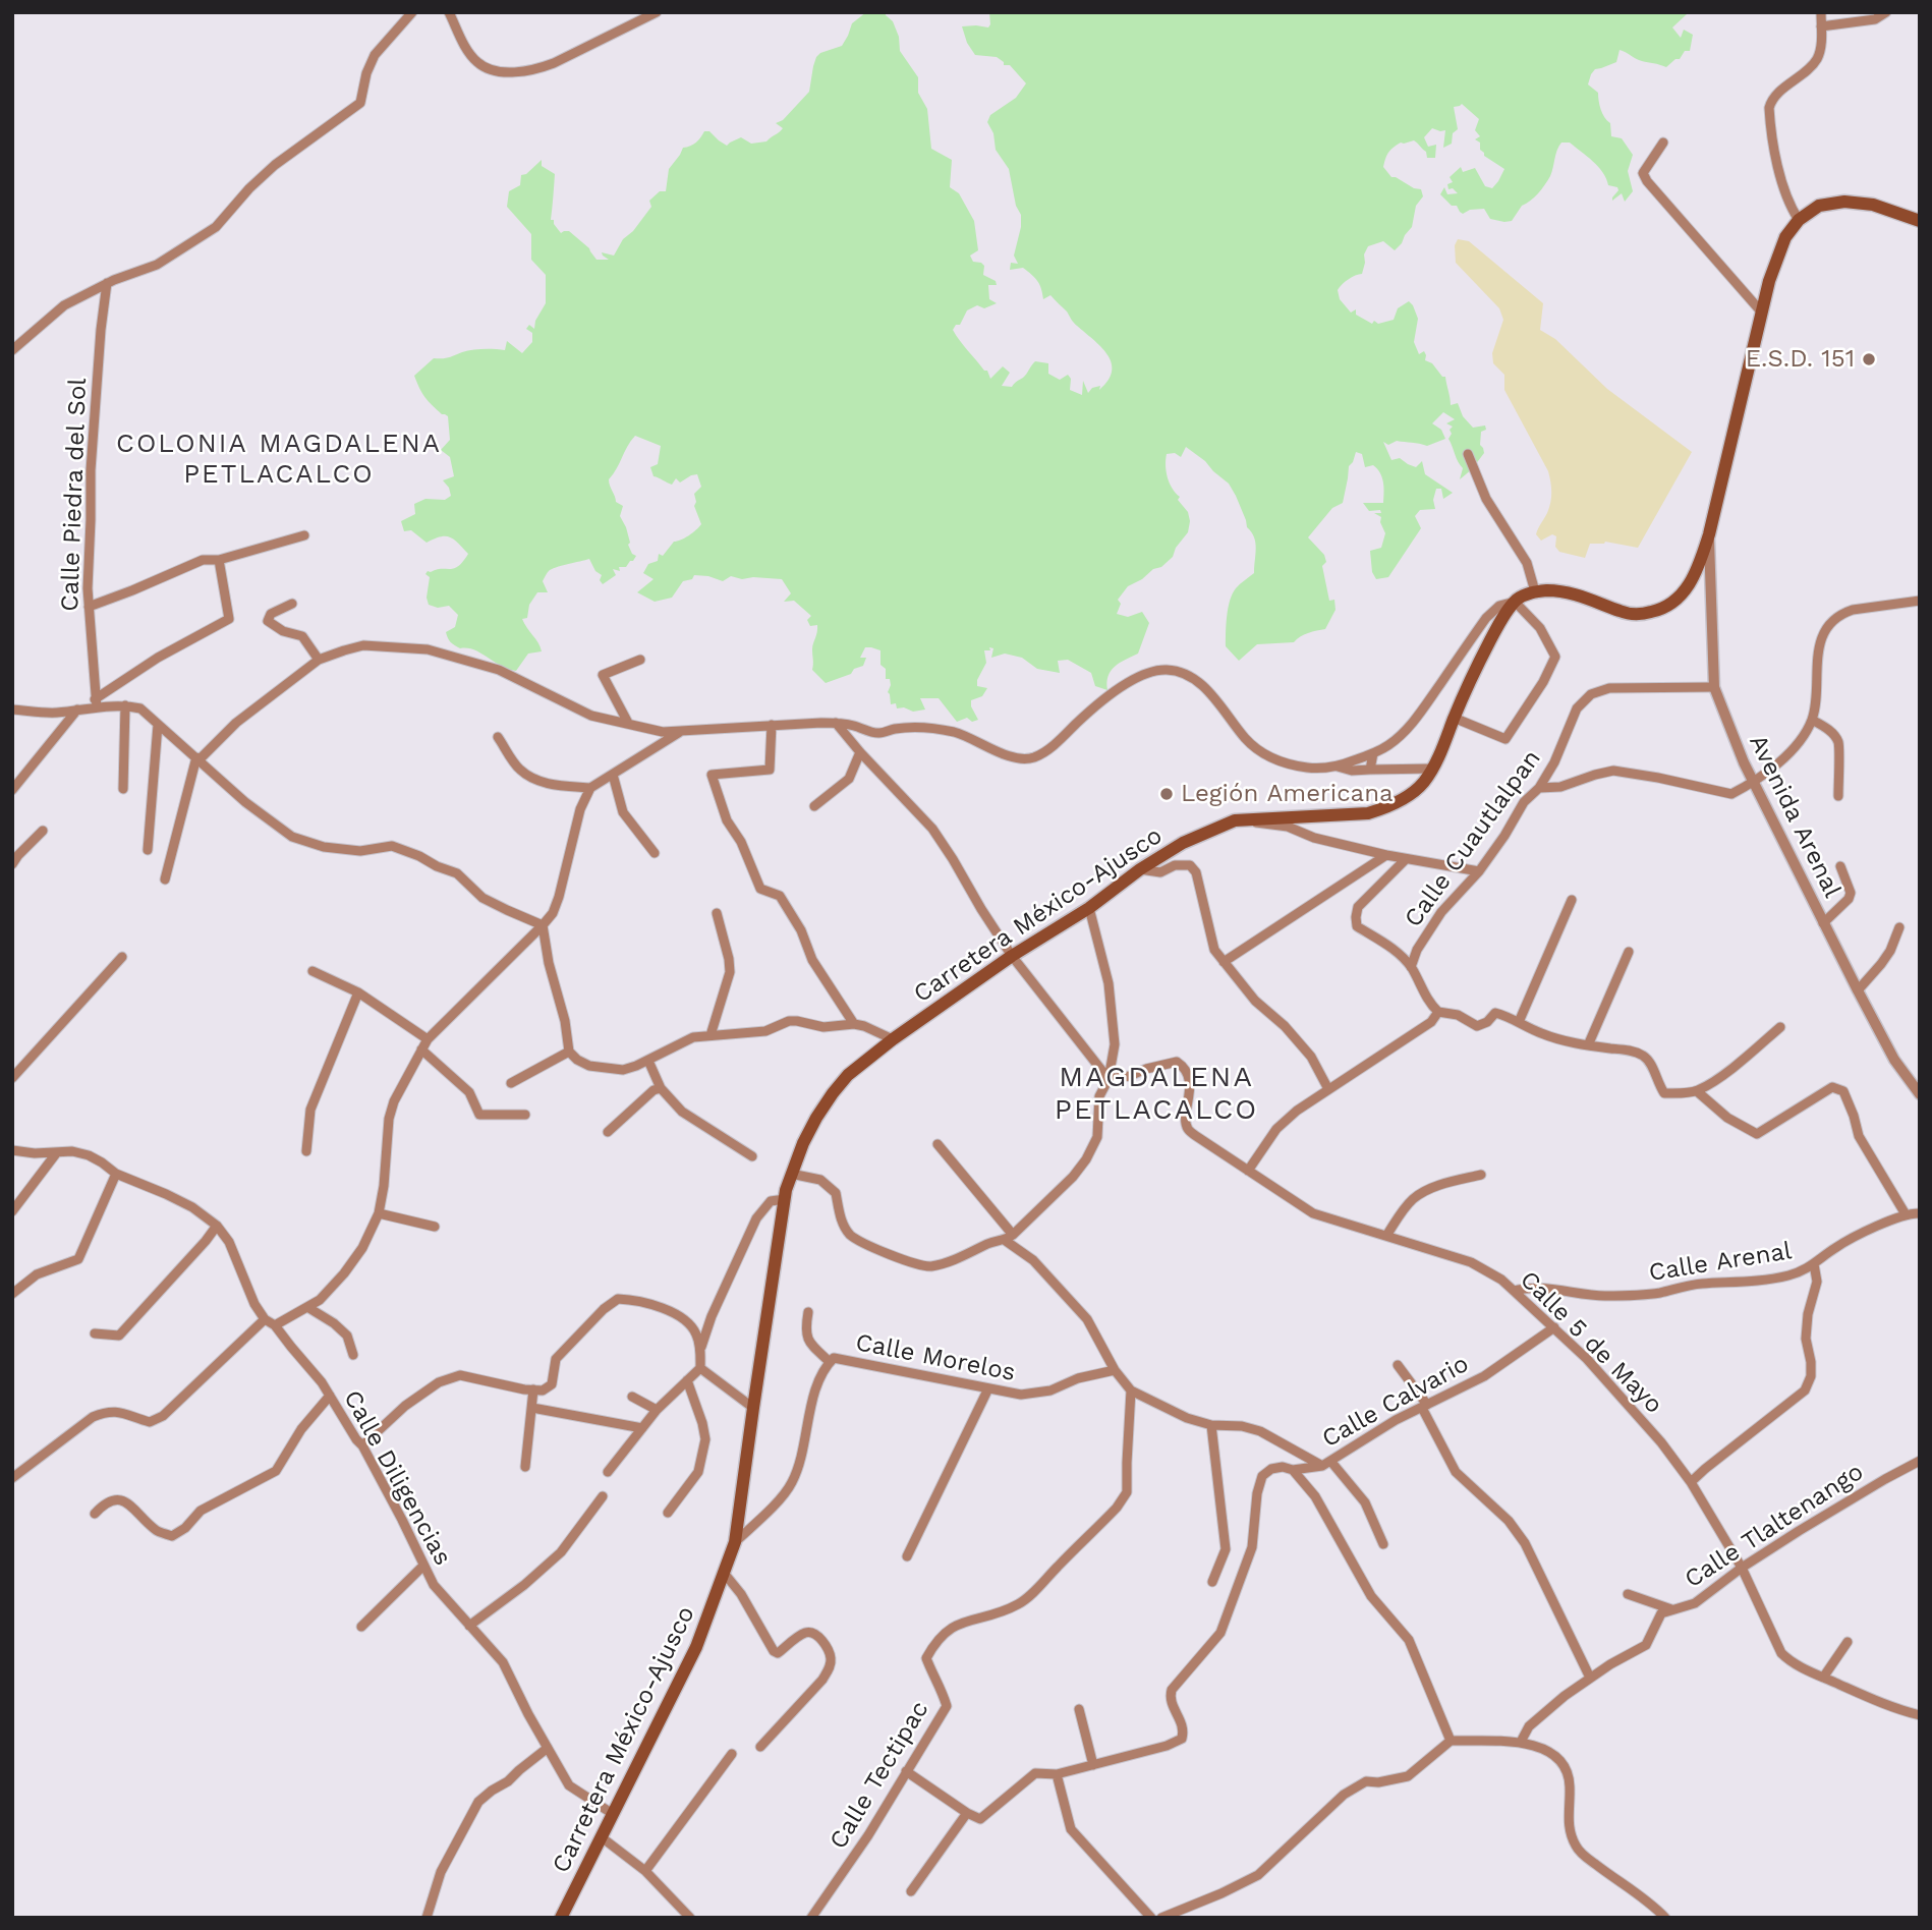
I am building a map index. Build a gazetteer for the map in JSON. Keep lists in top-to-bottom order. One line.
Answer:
{"streets":{"main road":["Carretera México-Ajusco"],"street":["Calle Piedra del Sol","Avenida Arenal","Calle Cuautlalpan","Calle Arenal","Calle 5 de Mayo","Calle Morelos","Calle Calvario","Calle Diligencias","Calle Tlaltenango","Calle Tectipac"]},"crossings":[["Avenida Arenal","Calle Cuautlalpan"],["Carretera México-Ajusco","Calle Morelos"],["Carretera México-Ajusco","Calle Diligencias"],["Calle Arenal","Calle 5 de Mayo"],["Calle 5 de Mayo","Calle Calvario"],["Calle 5 de Mayo","Calle Tlaltenango"],["Calle Calvario","Calle Tectipac"]],"districts":["COLONIA MAGDALENA PETLACALCO","MAGDALENA PETLACALCO"],"places":["E.S.D. 151","Legión Americana"]}
